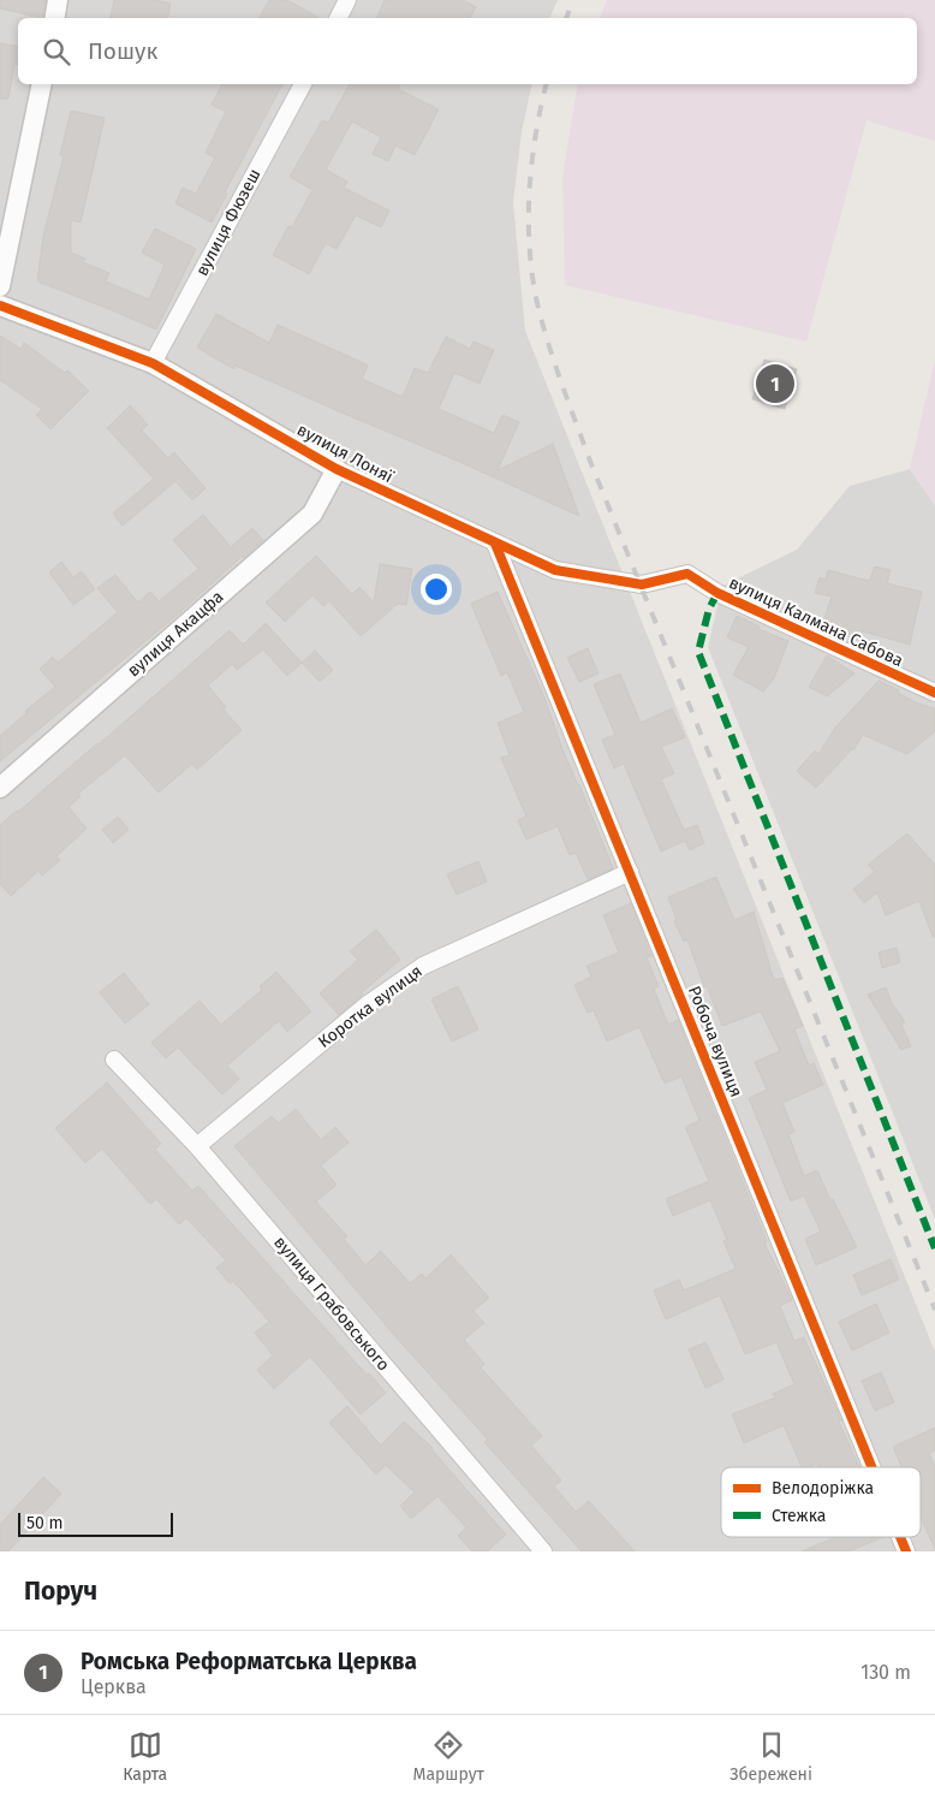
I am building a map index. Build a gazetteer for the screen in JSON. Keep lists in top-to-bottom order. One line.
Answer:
{"streets":{"street":["вулиця Фюзеш","вулиця Лоняї","вулиця Калмана Сабова","вулиця Акацфа","Коротка вулиця","Робоча вулиця","вулиця Грабовського"]},"crossings":[["вулиця Фюзеш","вулиця Лоняї"],["вулиця Лоняї","вулиця Калмана Сабова"],["вулиця Лоняї","вулиця Акацфа"],["вулиця Лоняї","Робоча вулиця"],["Коротка вулиця","Робоча вулиця"],["Коротка вулиця","вулиця Грабовського"]],"legend":["Велодоріжка","Стежка"],"scale_bar":"50 m","page":{"search":"Пошук","pins":"1","scale":"50 m","heading":"Поруч","list":[{"mark":"1","name":"Ромська Реформатська Церква","note":"Церква","value":"130 m"}],"nav":["Карта","Маршрут","Збережені"]}}
